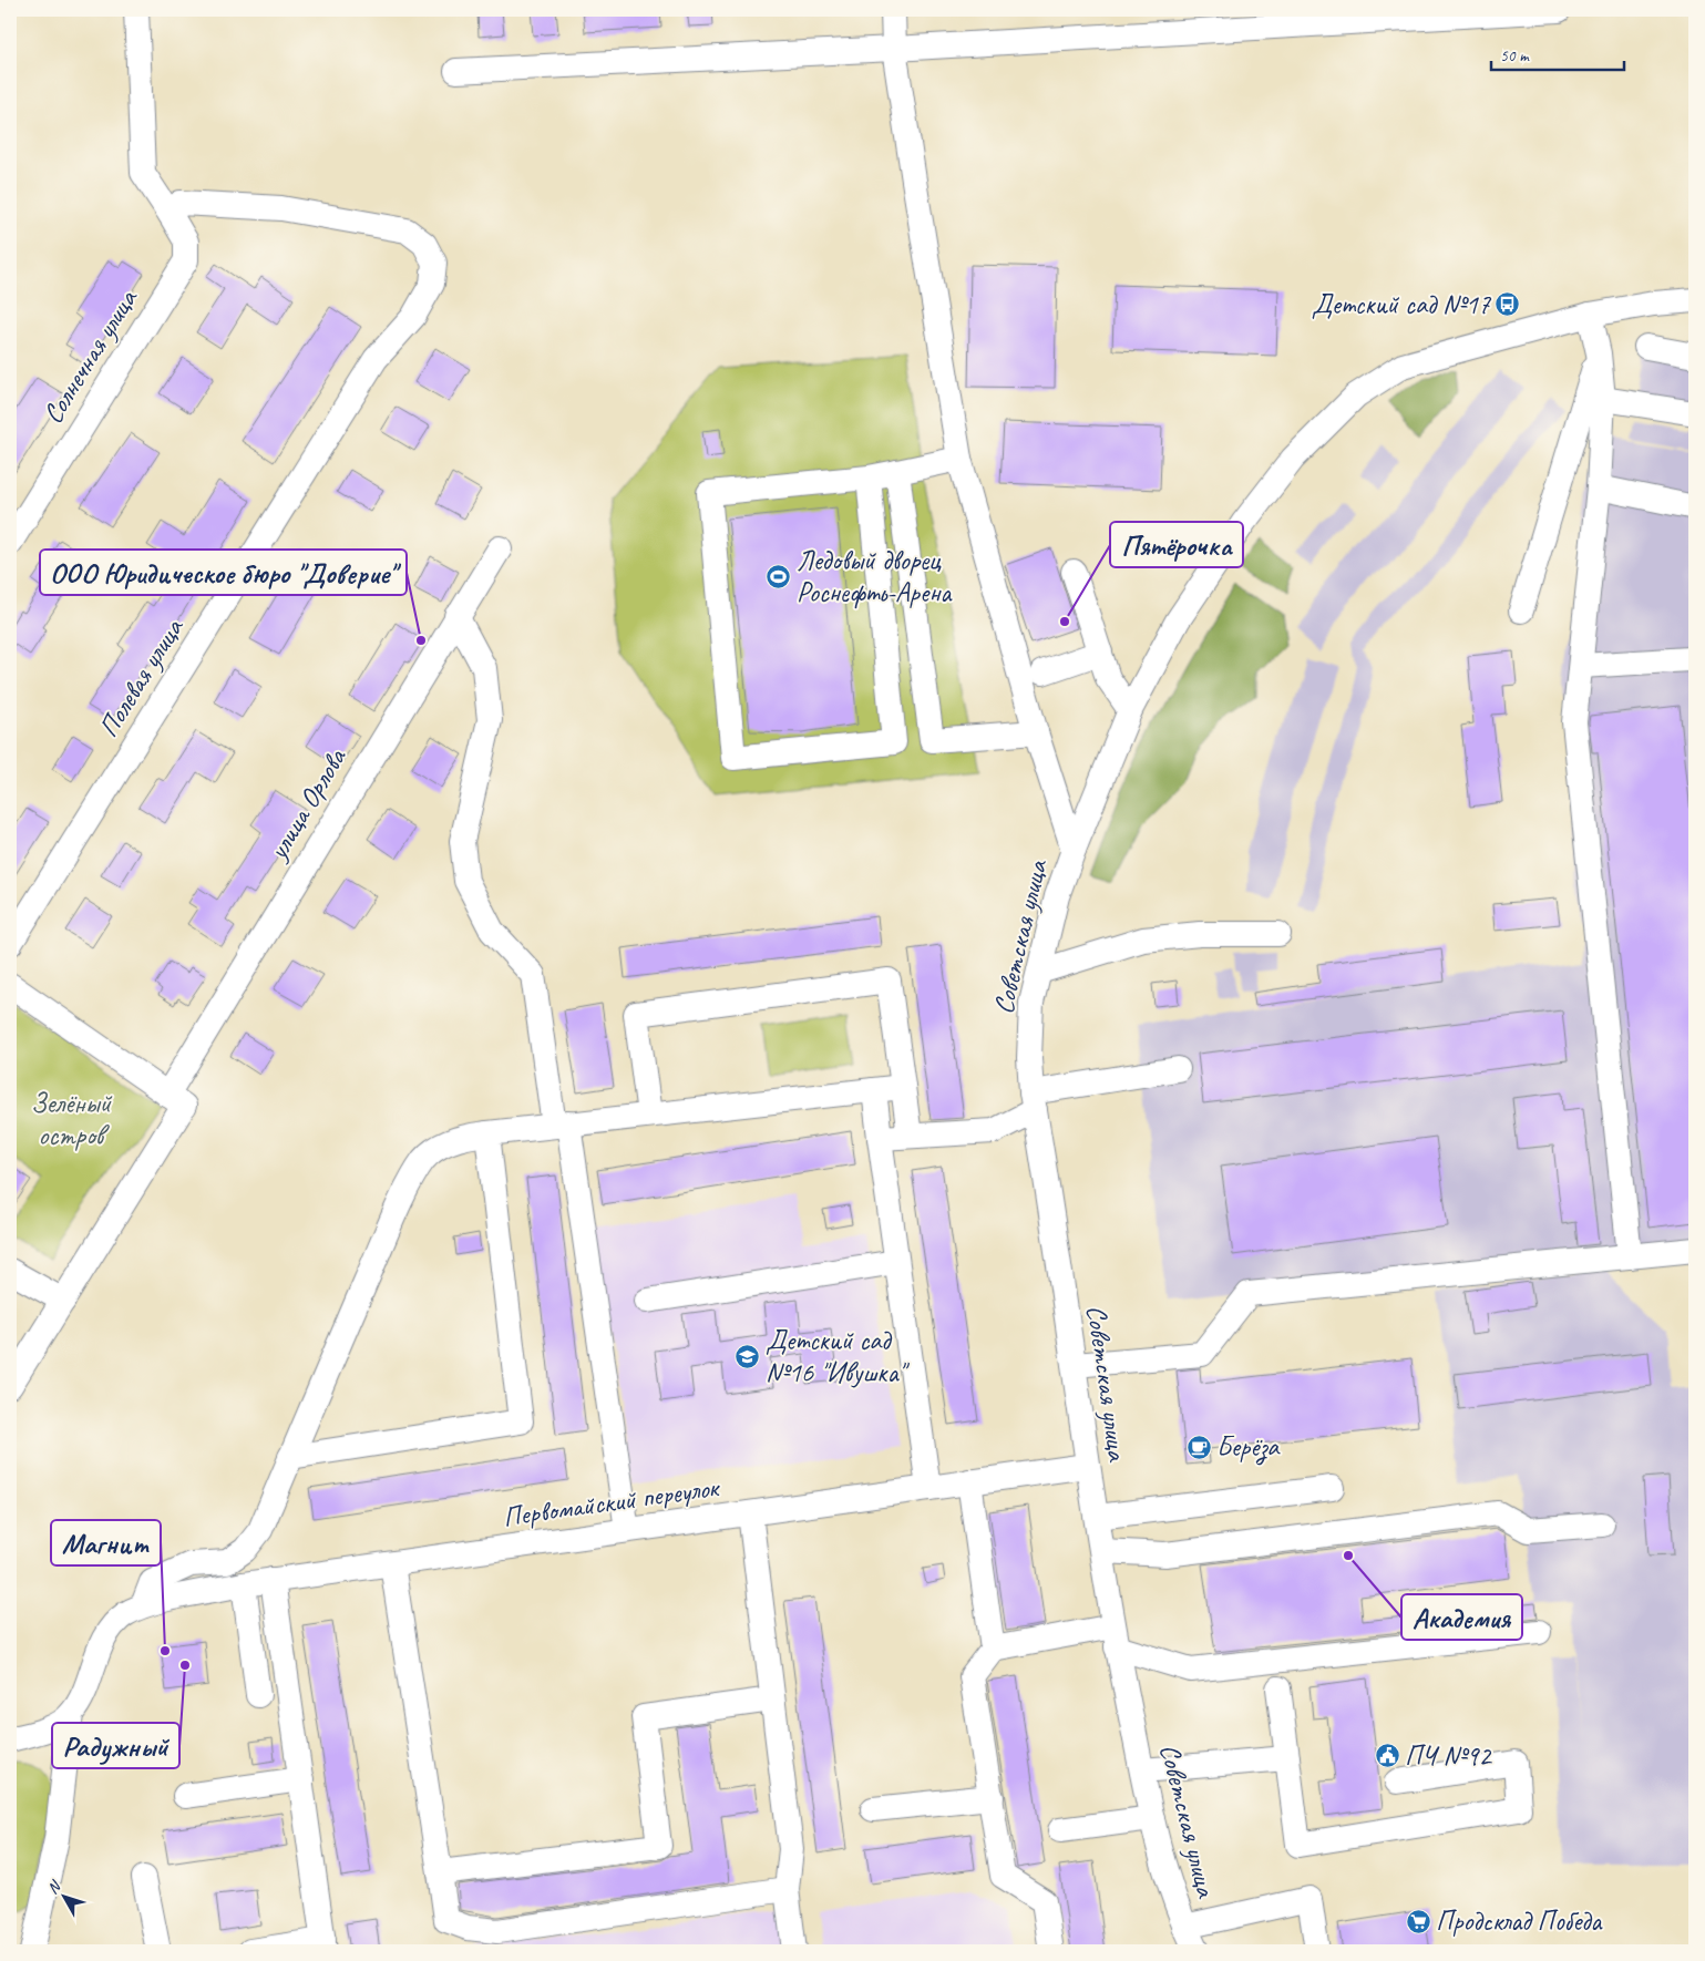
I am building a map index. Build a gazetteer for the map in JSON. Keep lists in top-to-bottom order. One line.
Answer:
{"streets":{"street":["Солнечная улица","Полевая улица","улица Орлова","Советская улица","Первомайский переулок"]},"crossings":[["Солнечная улица","Полевая улица"],["Советская улица","Первомайский переулок"]],"parks":["Зелёный остров"],"places":{"bus stop":["Детский сад №17"],"sports":["Ледовый дворец Роснефть-Арена"],"other":["Пятёрочка","ООО Юридическое бюро \"Доверие\"","Академия","Магнит","Радужный"],"school or university":["Детский сад №16 \"Ивушка\""],"cafe":["Берёза"],"public building":["ПЧ №92"],"supermarket":["Продсклад Победа"]},"scale_bar":"50 m","north":"top left"}
